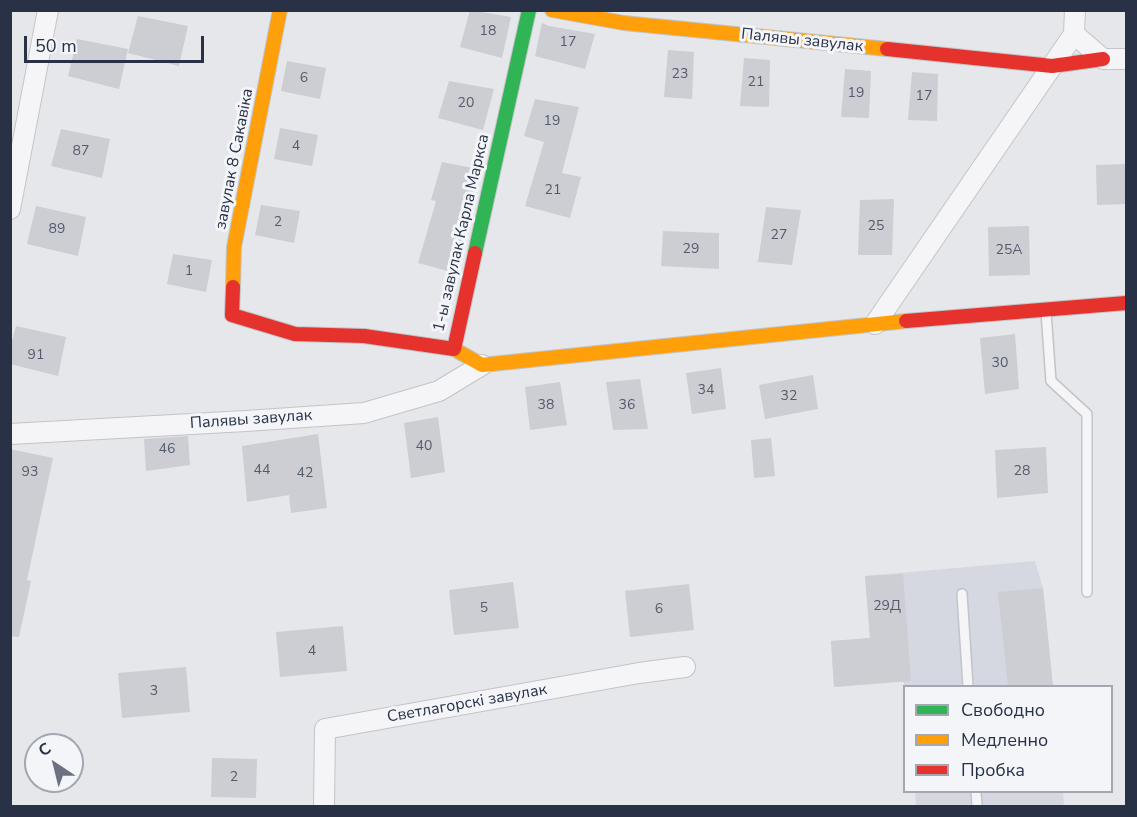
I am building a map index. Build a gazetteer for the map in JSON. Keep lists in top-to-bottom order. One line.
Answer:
{"streets":{"street":["Палявы завулак","завулак 8 Сакавіка","1-ы завулак Карла Маркса","Светлагорскі завулак"]},"crossings":[["завулак 8 Сакавіка","1-ы завулак Карла Маркса"]],"house_numbers":["18","17","23","6","21","19","17","20","19","4","87","21","2","25","89","27","29","25А","1","91","30","34","32","38","36","40","46","44","28","93","42","29Д","5","6","4","3","2"],"legend":["Свободно","Медленно","Пробка"],"scale_bar":"50 m","north":"top left"}
